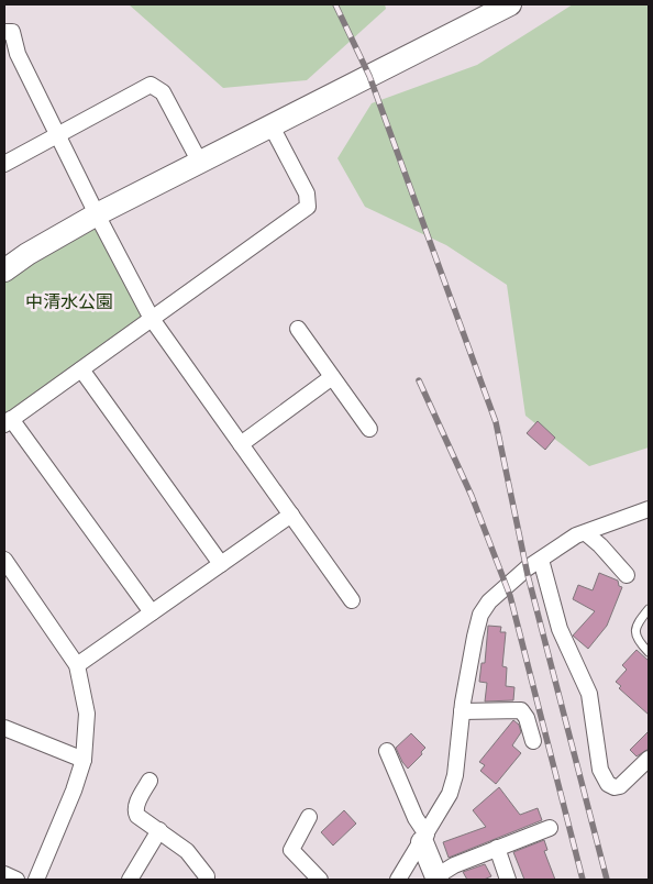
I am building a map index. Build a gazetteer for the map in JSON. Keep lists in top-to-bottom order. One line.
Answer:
{"parks":["中清水公園"]}
